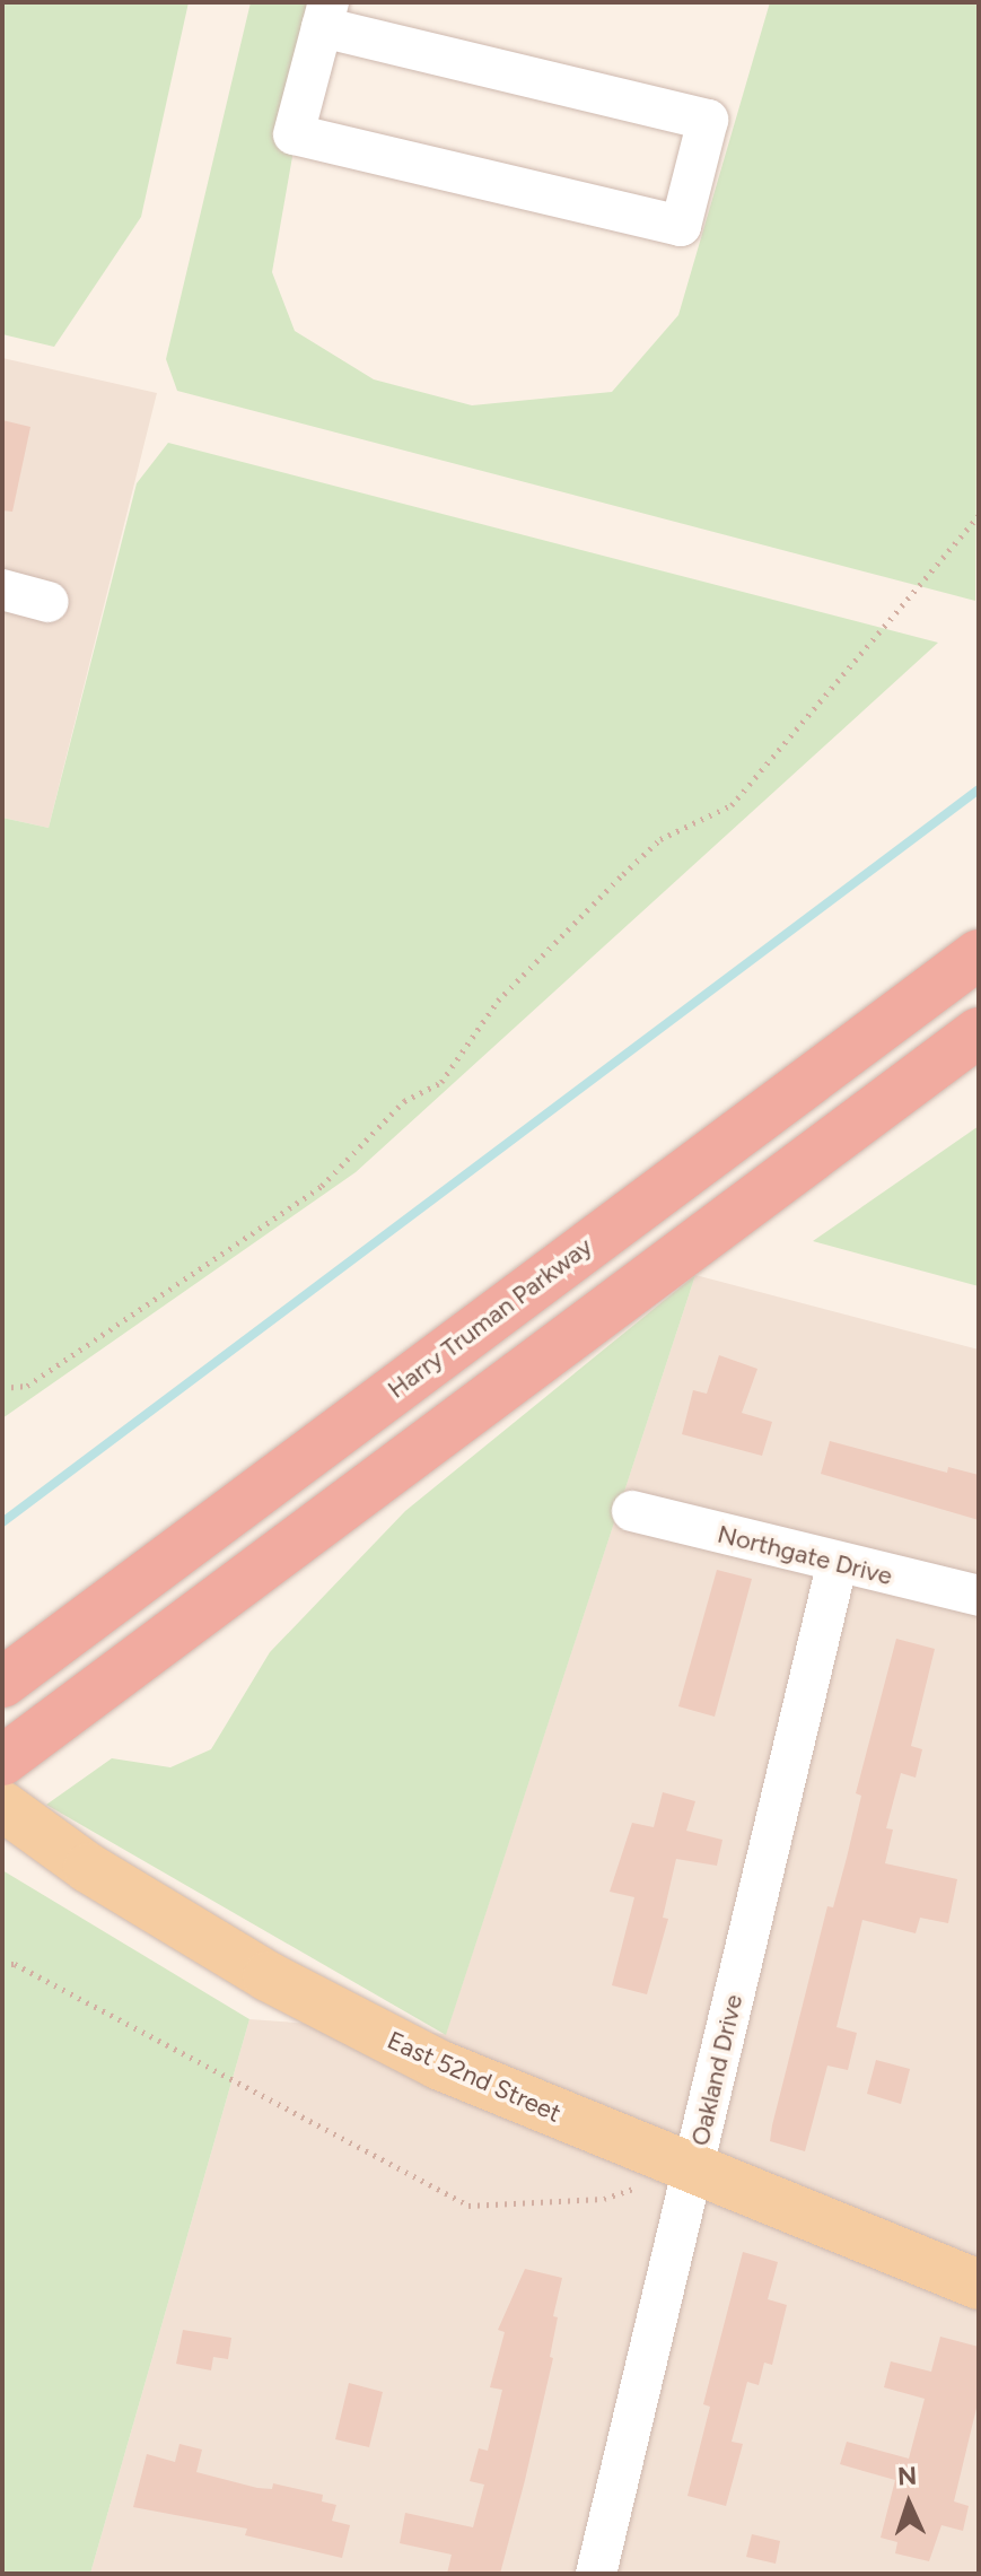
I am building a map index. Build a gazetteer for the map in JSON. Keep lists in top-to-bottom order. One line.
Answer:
{"streets":{"highway":["Harry Truman Parkway"],"main road":["East 52nd Street"],"street":["Northgate Drive","Oakland Drive"]},"crossings":[["Northgate Drive","Oakland Drive"],["Oakland Drive","East 52nd Street"]],"north":"top"}
